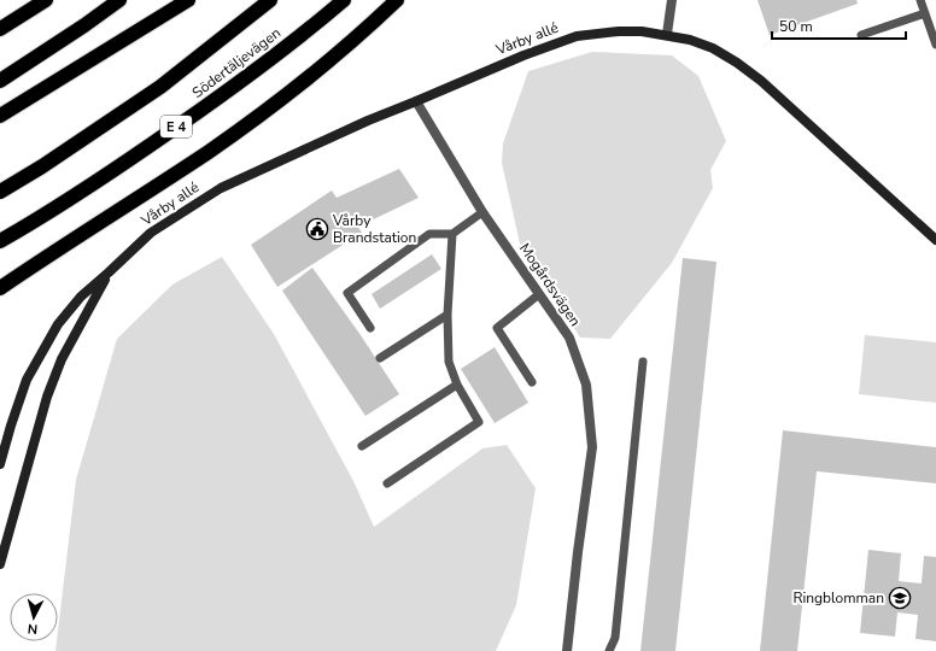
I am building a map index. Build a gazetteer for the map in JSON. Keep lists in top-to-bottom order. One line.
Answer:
{"streets":{"highway":["Södertäljevägen","E 4"],"street":["Vårby allé","Mogårdsvägen"]},"crossings":[["Vårby allé","Mogårdsvägen"]],"places":{"public building":["Vårby Brandstation"],"school or university":["Ringblomman"]},"scale_bar":"50 m","north":"bottom"}
